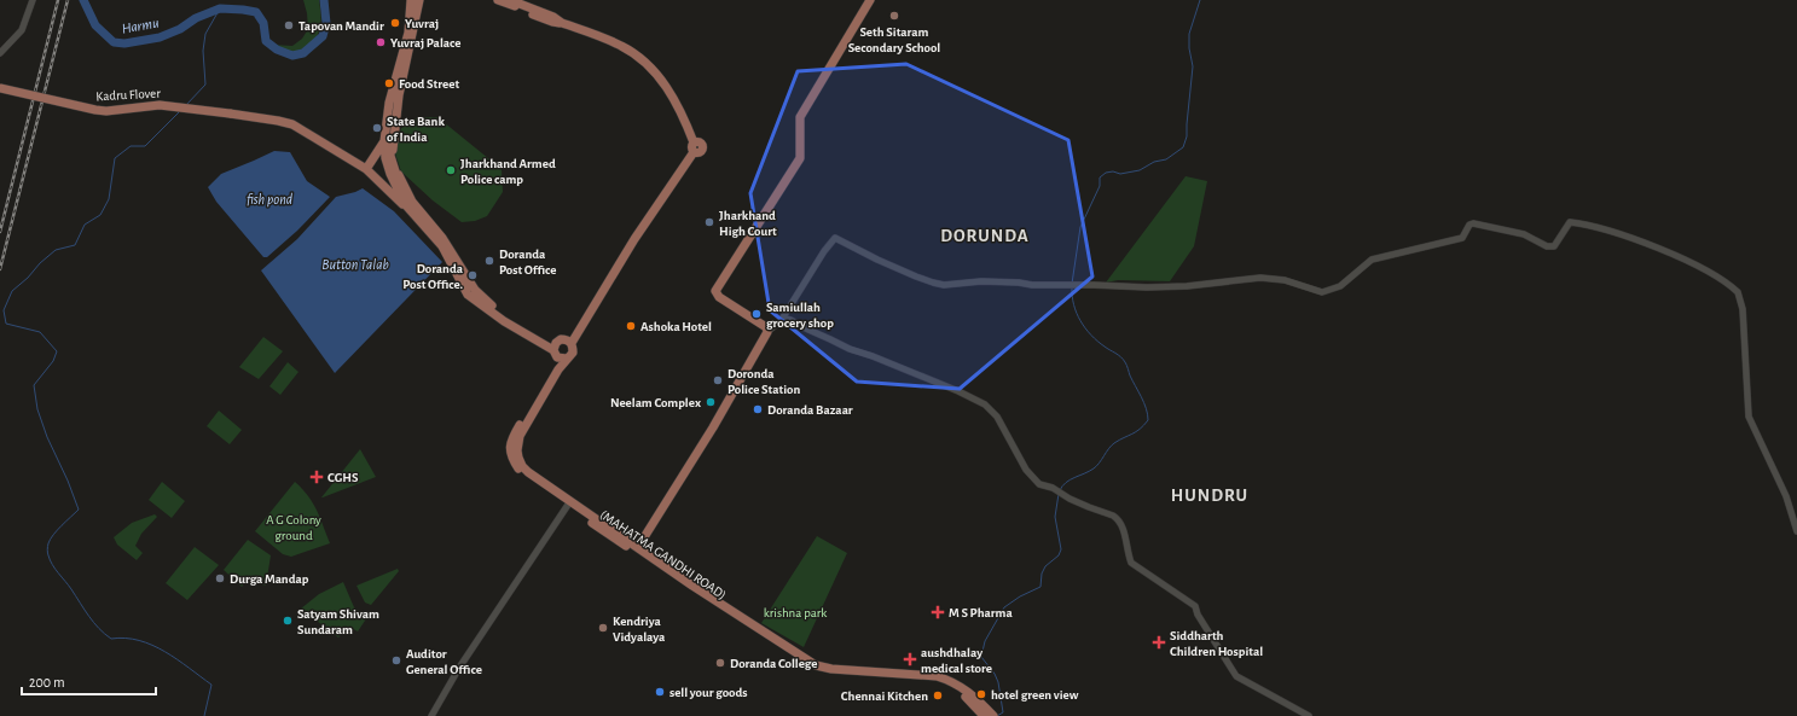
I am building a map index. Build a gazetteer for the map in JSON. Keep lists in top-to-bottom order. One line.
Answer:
{"streets":{"main road":["Kadru Flover","(MAHATMA GANDHI ROAD)"]},"districts":["DORUNDA","HUNDRU"],"water":["Harmu","fish pond","Button Talab"],"parks":["A G Colony ground","krishna park"],"places":{"other":["Seth Sitaram Secondary School","Yuvraj","Tapovan Mandir","Yuvraj Palace","Food Street","State Bank of India","Jharkhand Armed Police camp","Jharkhand High Court","Doranda Post Office","Doranda Post Office.","Samiullah grocery shop","Ashoka Hotel","Doronda Police Station","Neelam Complex","Doranda Bazaar","Durga Mandap","Satyam Shivam Sundaram","Kendriya Vidyalaya","Auditor General Office","Doranda College","sell your goods","hotel green view","Chennai Kitchen"],"health":["CGHS","M S Pharma","Siddharth Children Hospital","aushdhalay medical store"]},"scale_bar":"200 m"}
